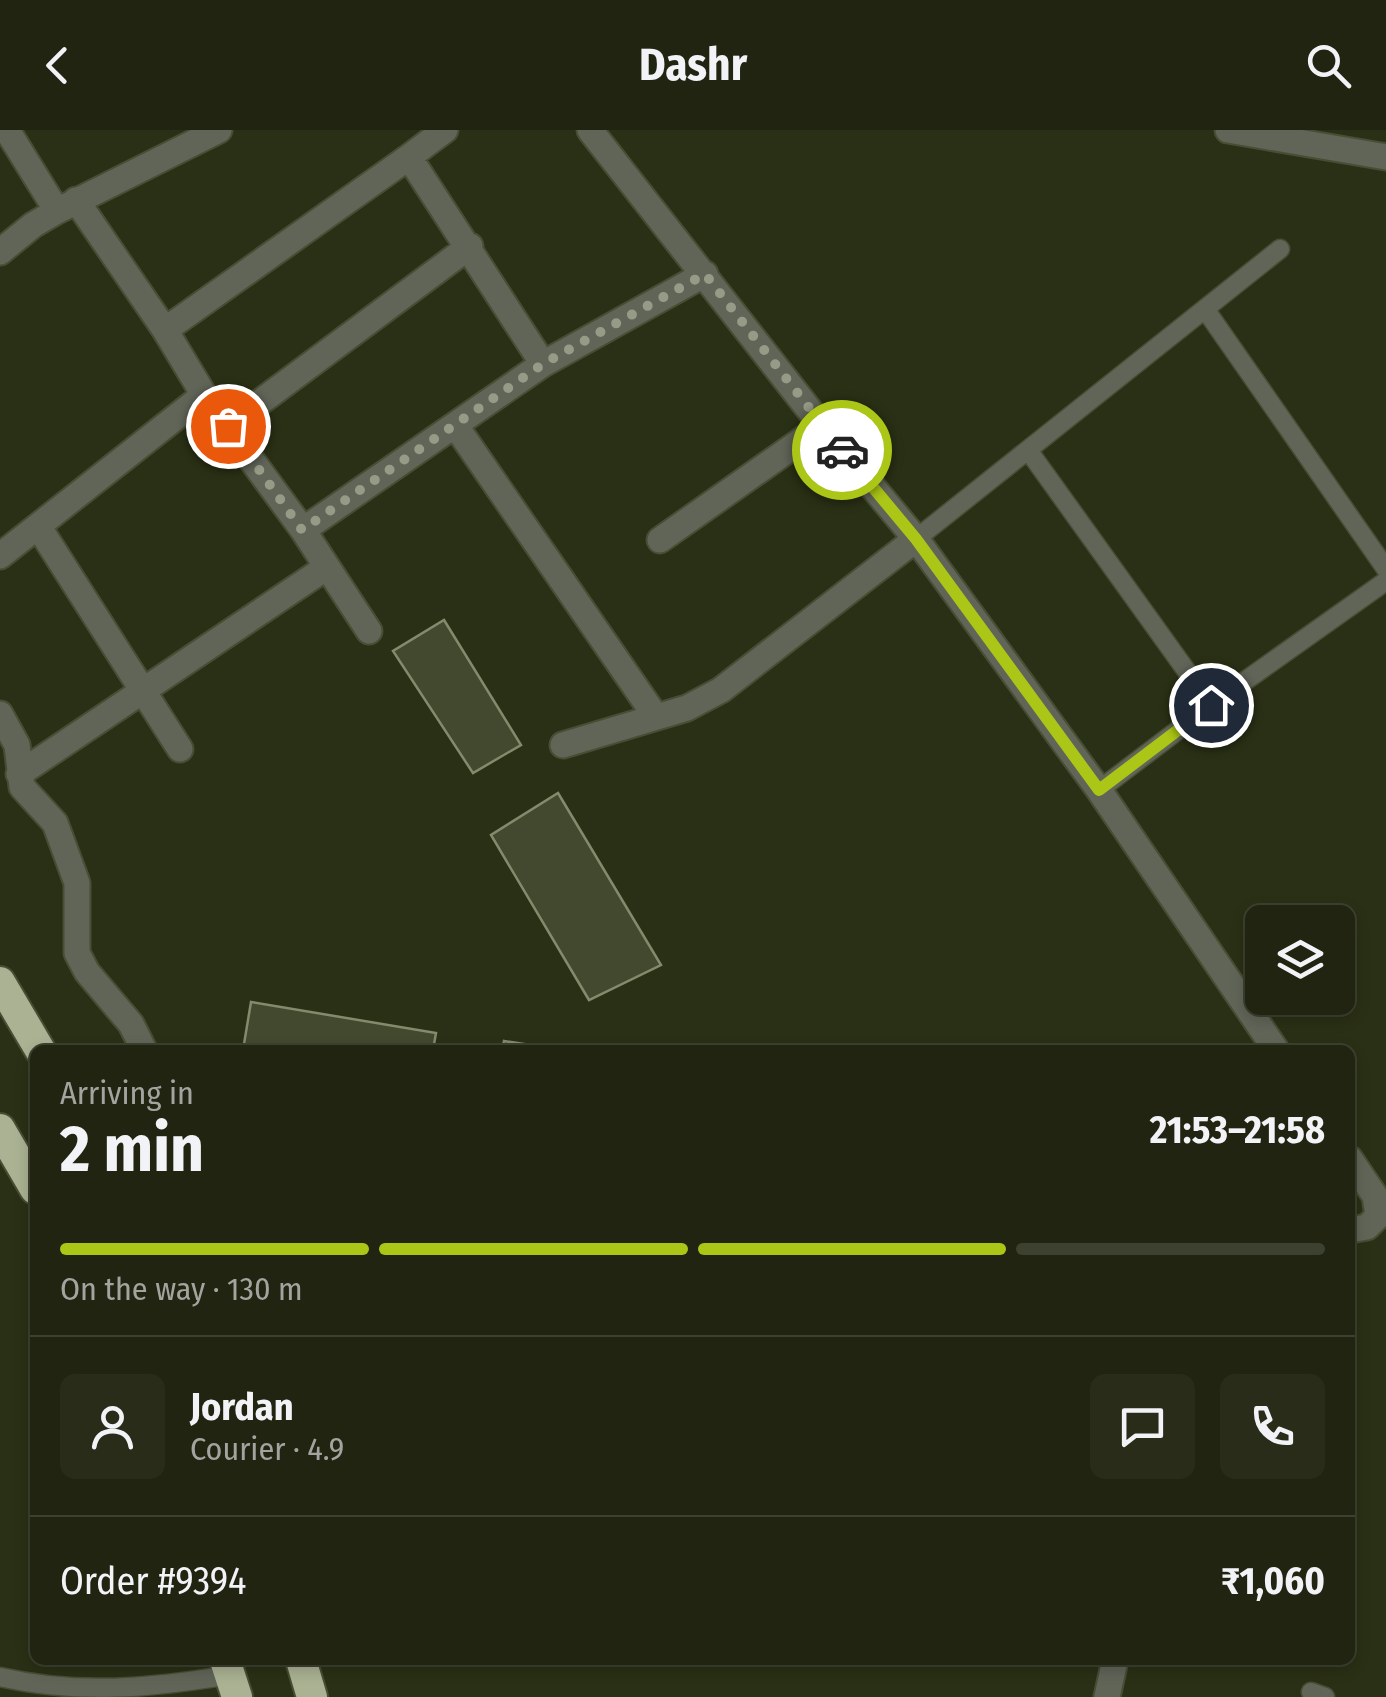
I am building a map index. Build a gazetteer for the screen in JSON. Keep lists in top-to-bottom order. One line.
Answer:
{"page":{"header":"Dashr","heading":["2 min","Arriving in","21:53–21:58"],"panel":["Jordan","Courier · 4.9","Order #9394","₹1,060"],"bar":"On the way · 130 m"}}
